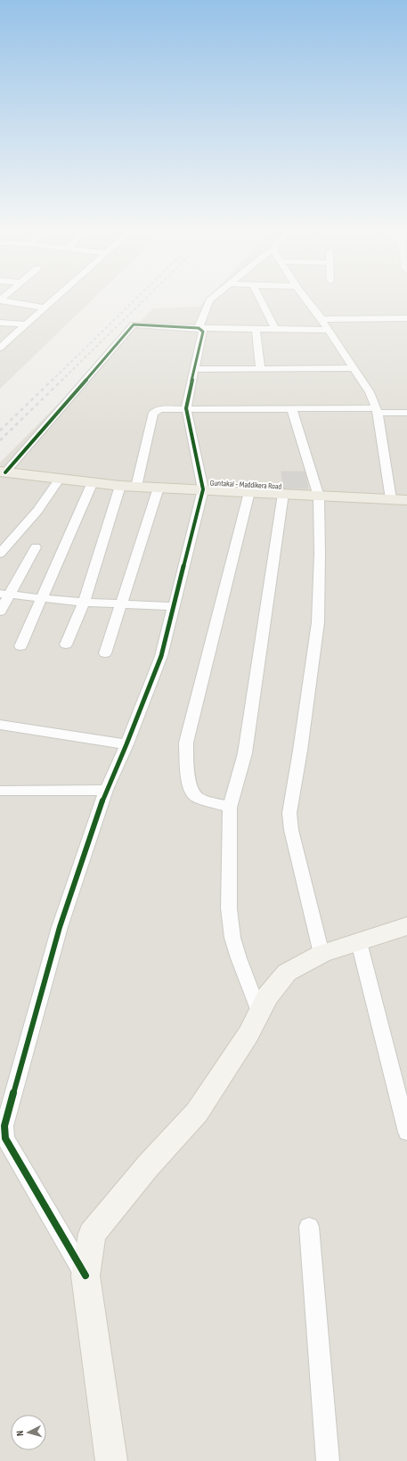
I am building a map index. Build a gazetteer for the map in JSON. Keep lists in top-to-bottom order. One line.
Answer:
{"streets":{"main road":["Guntakal - Maddikera Road"]},"north":"left"}
